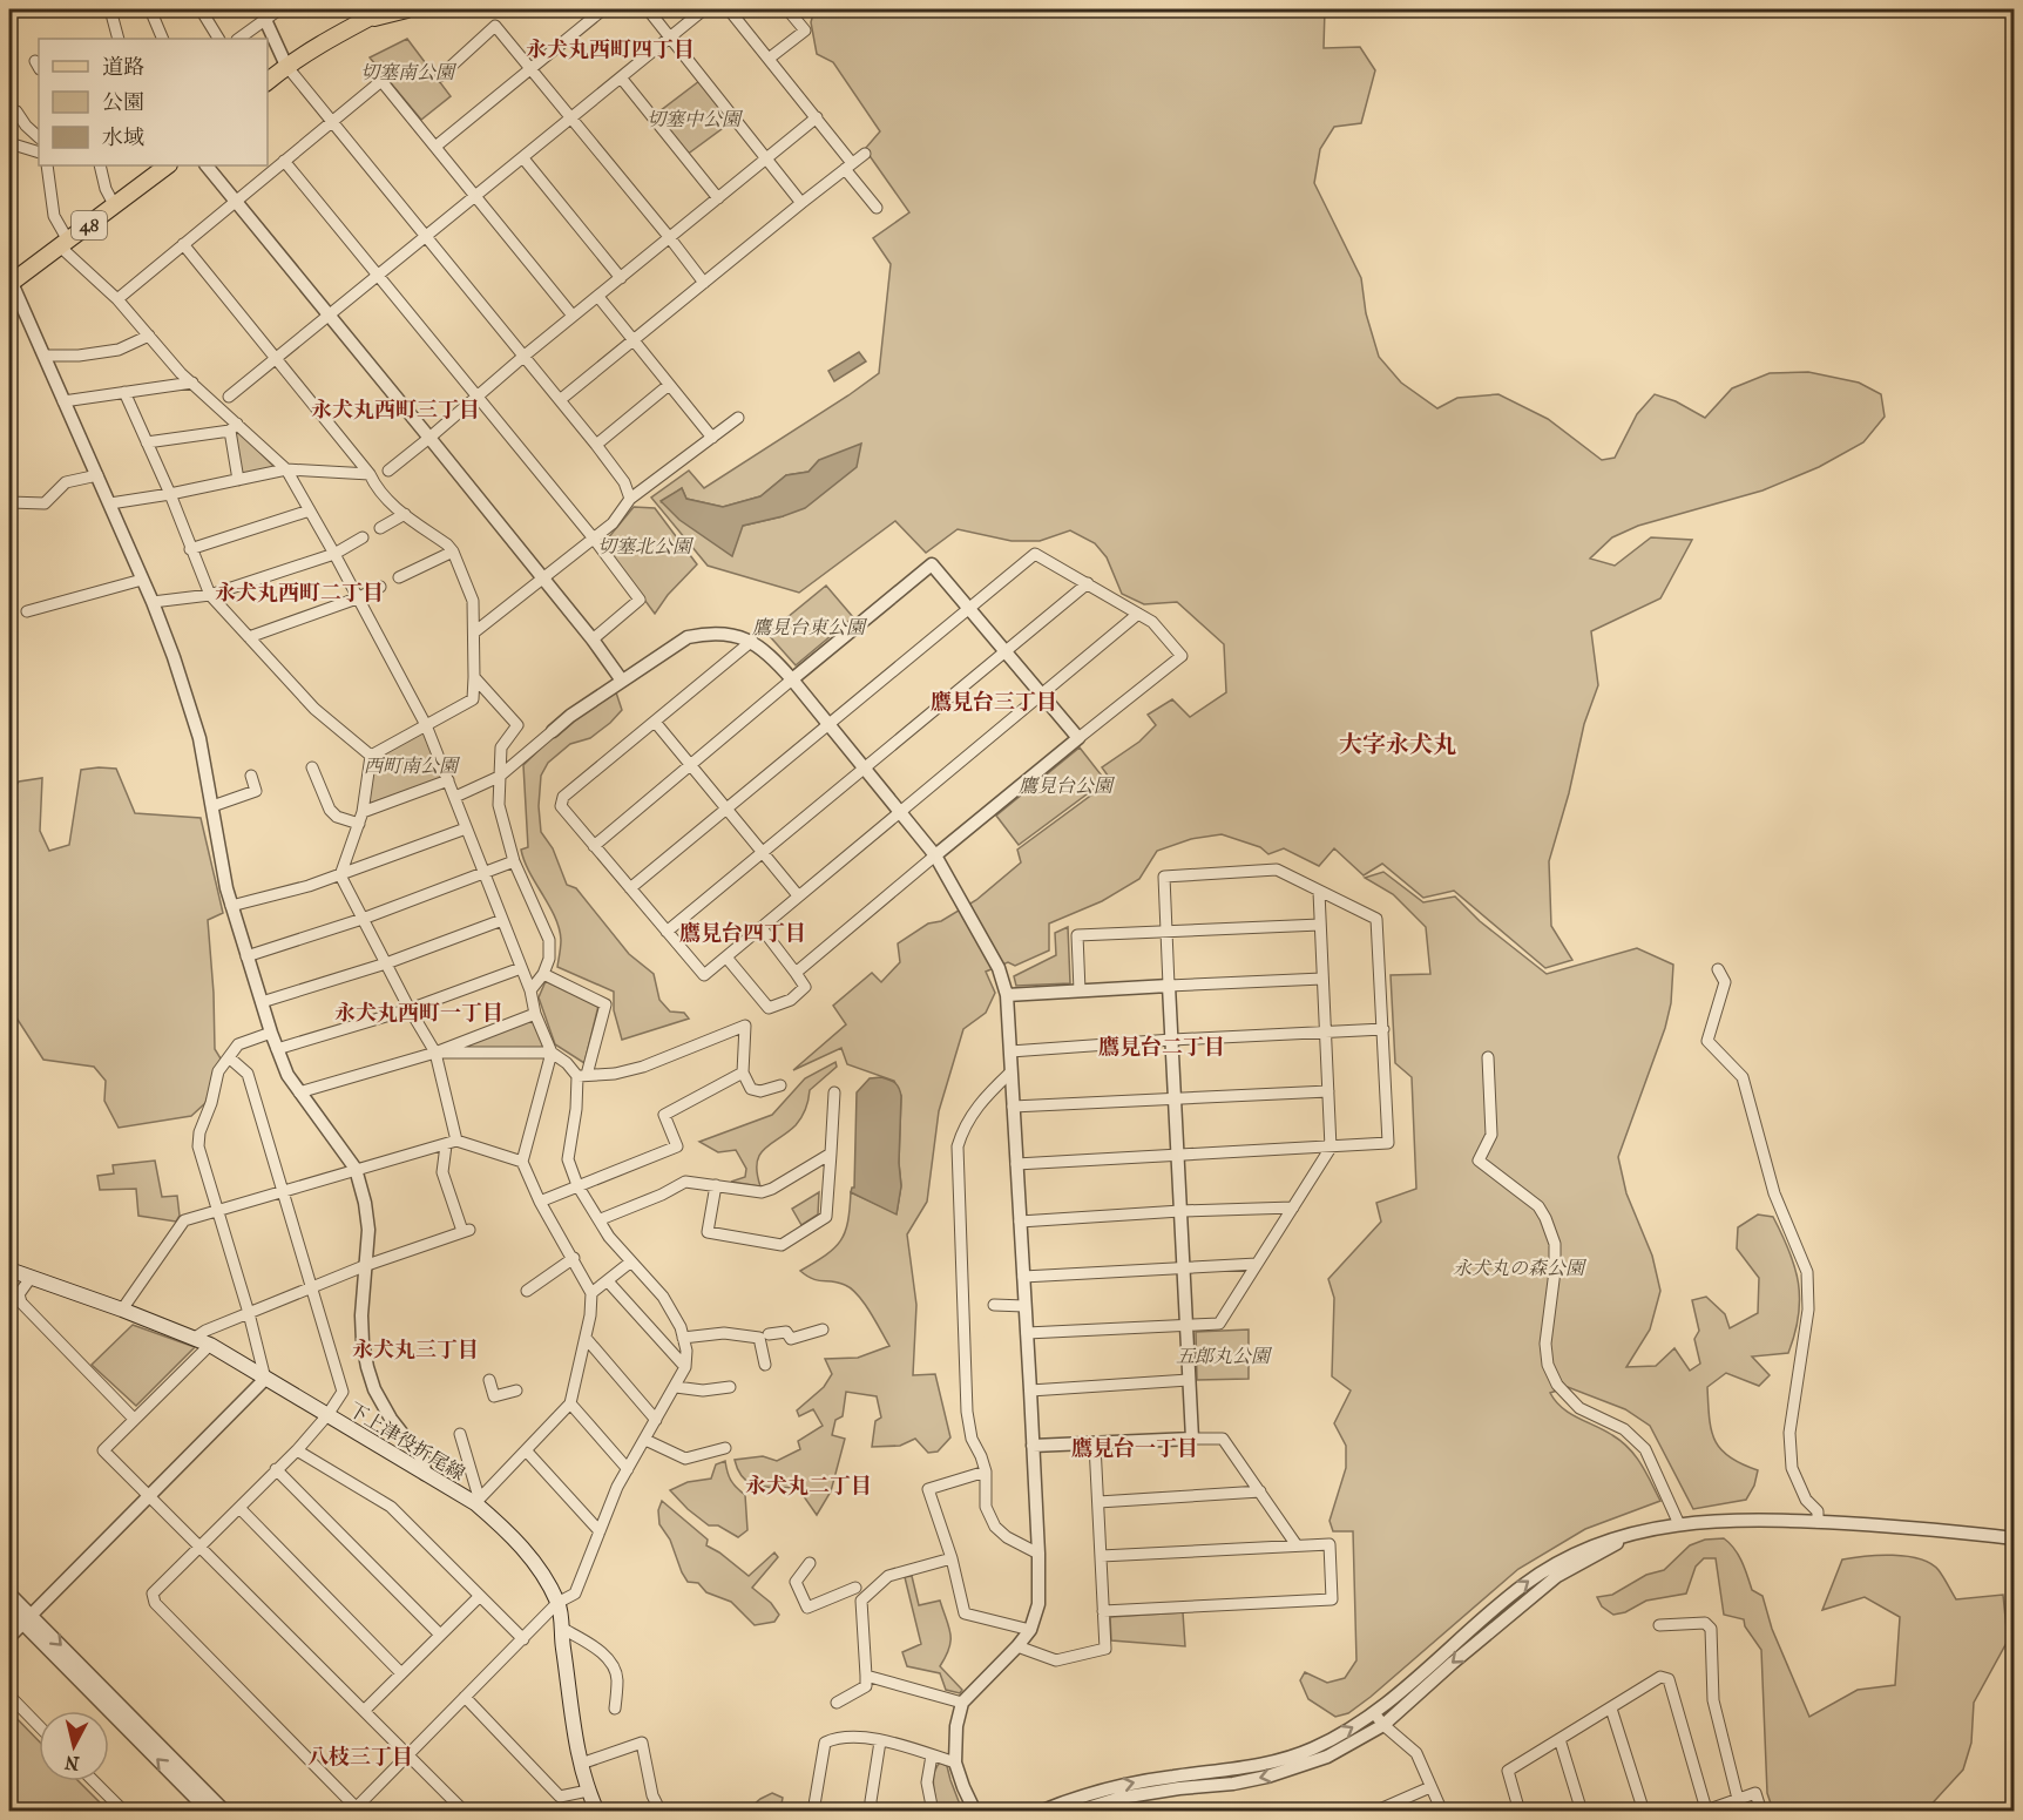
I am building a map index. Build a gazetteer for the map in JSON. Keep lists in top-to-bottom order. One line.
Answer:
{"streets":{"main road":["48","下上津役折尾線"]},"districts":["永犬丸西町四丁目","永犬丸西町三丁目","永犬丸西町二丁目","鷹見台三丁目","大字永犬丸","鷹見台四丁目","永犬丸西町一丁目","鷹見台二丁目","永犬丸三丁目","鷹見台一丁目","永犬丸二丁目","八枝三丁目"],"parks":["切塞南公園","切塞中公園","切塞北公園","鷹見台東公園","西町南公園","鷹見台公園","永犬丸の森公園","五郎丸公園"],"legend":["道路","公園","水域"],"north":"bottom"}
